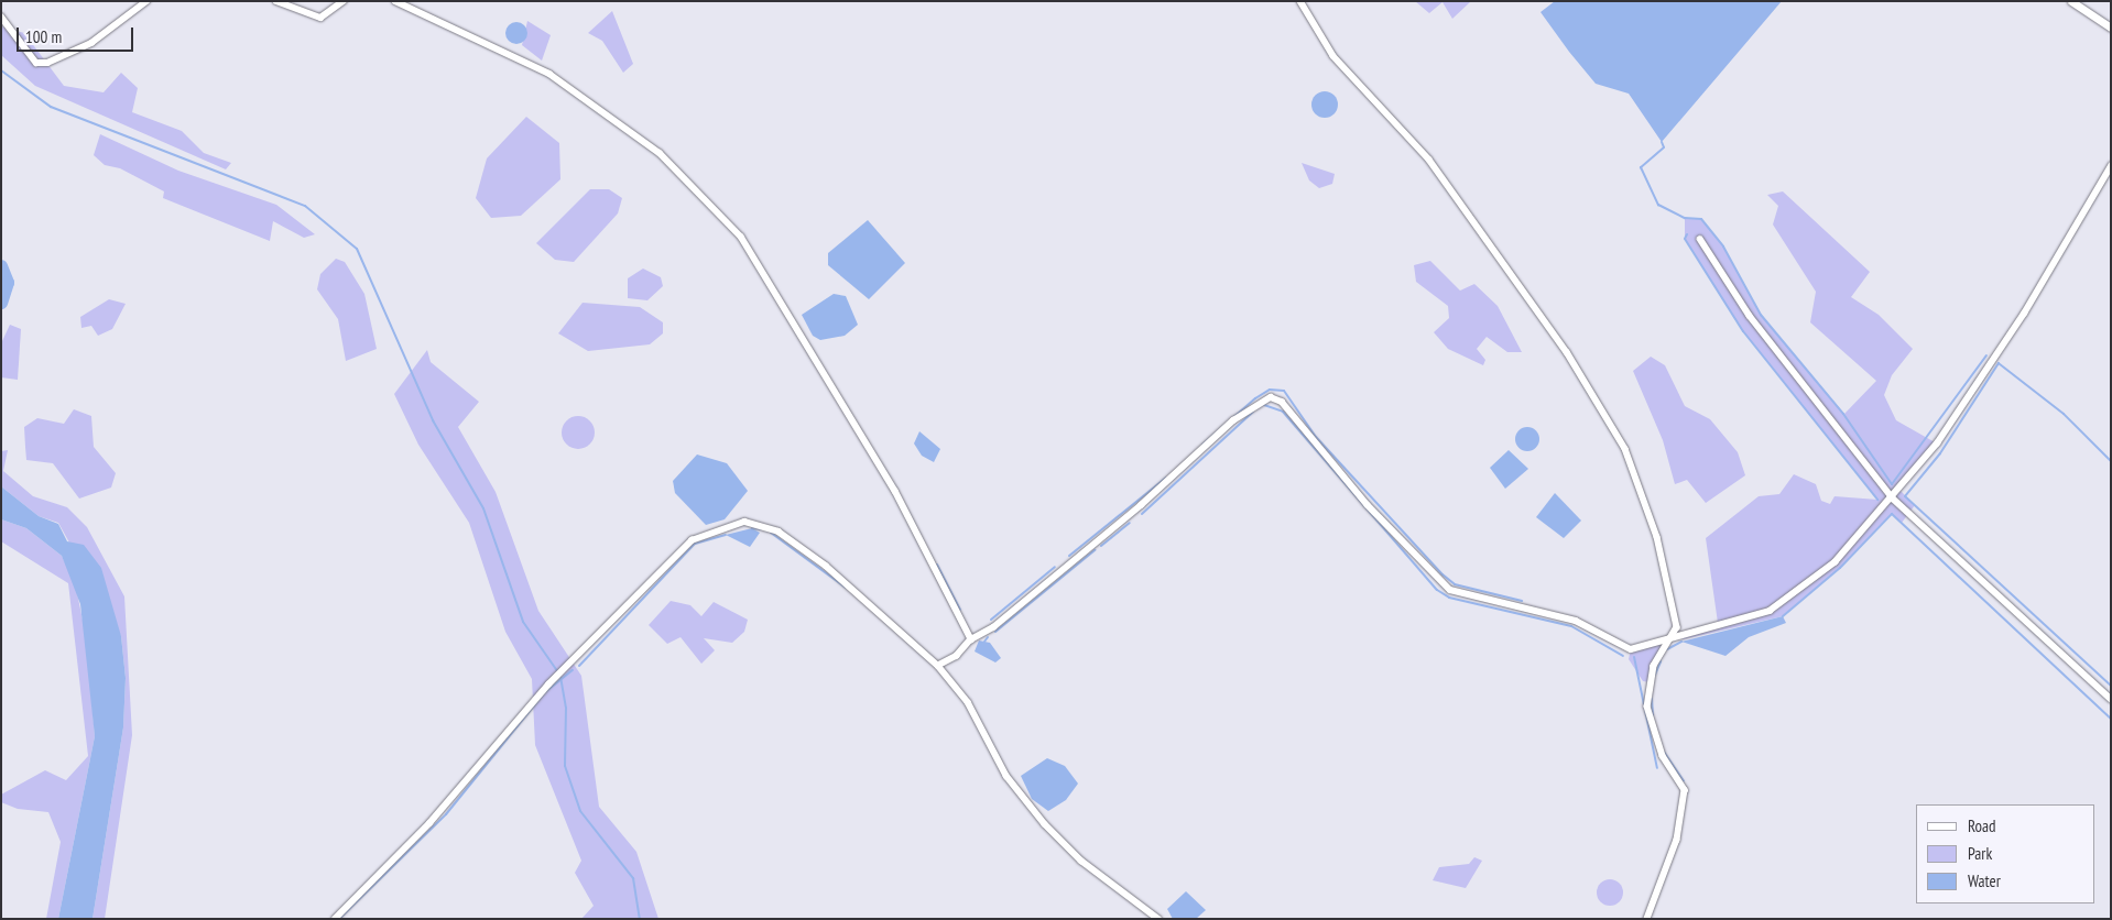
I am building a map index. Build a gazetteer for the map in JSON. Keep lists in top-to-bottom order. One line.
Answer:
{"legend":["Road","Park","Water"],"scale_bar":"100 m"}
